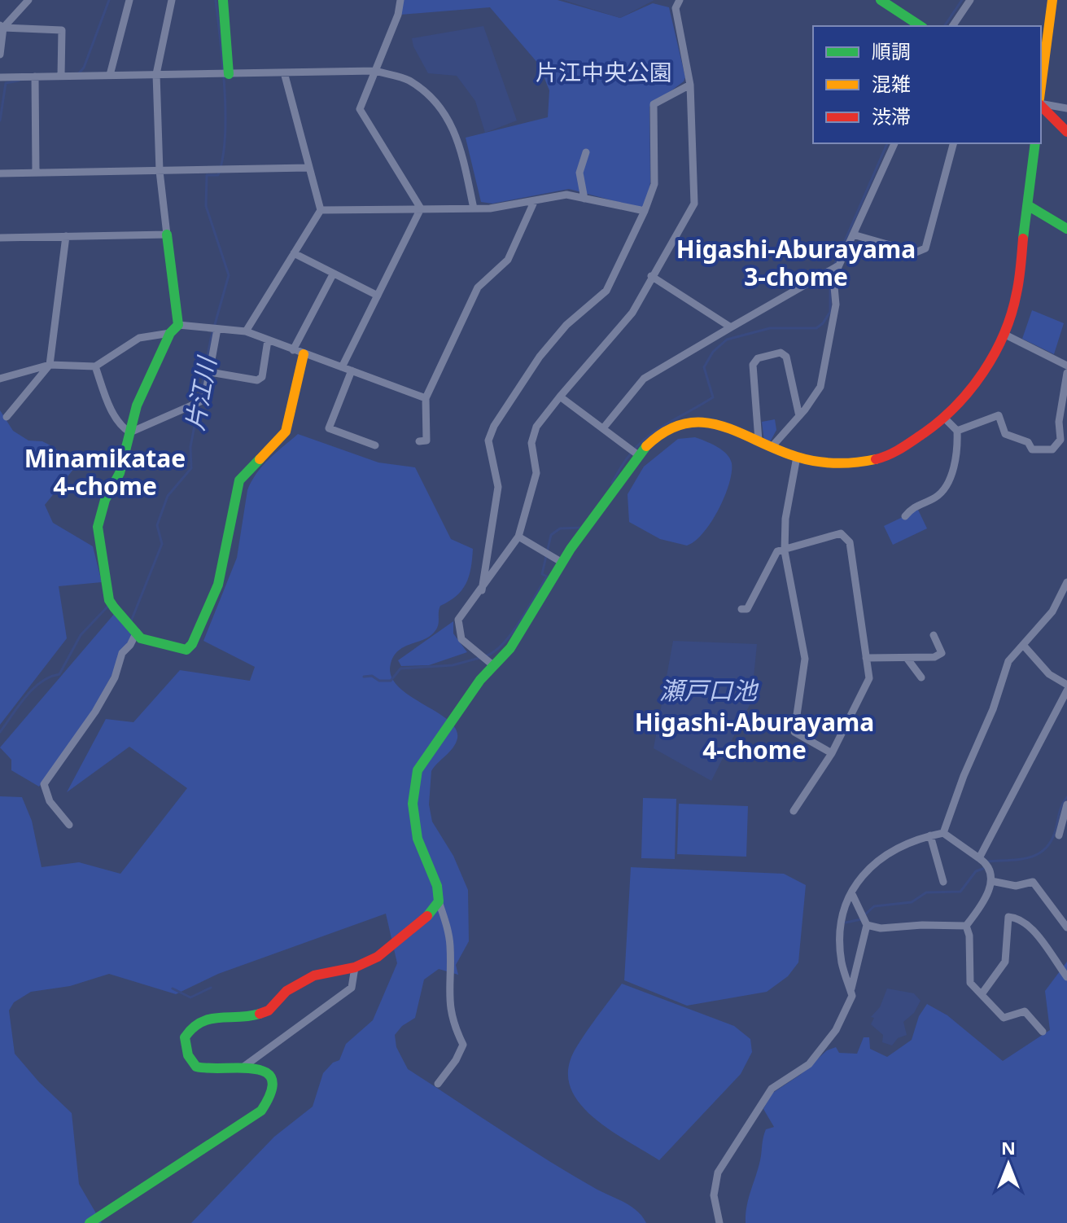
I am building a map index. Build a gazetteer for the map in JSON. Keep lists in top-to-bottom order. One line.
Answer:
{"districts":["Higashi-Aburayama 3-chome","Minamikatae 4-chome","Higashi-Aburayama 4-chome"],"water":["片江川","瀬戸口池"],"parks":["片江中央公園"],"legend":["順調","混雑","渋滞"],"north":"top"}
